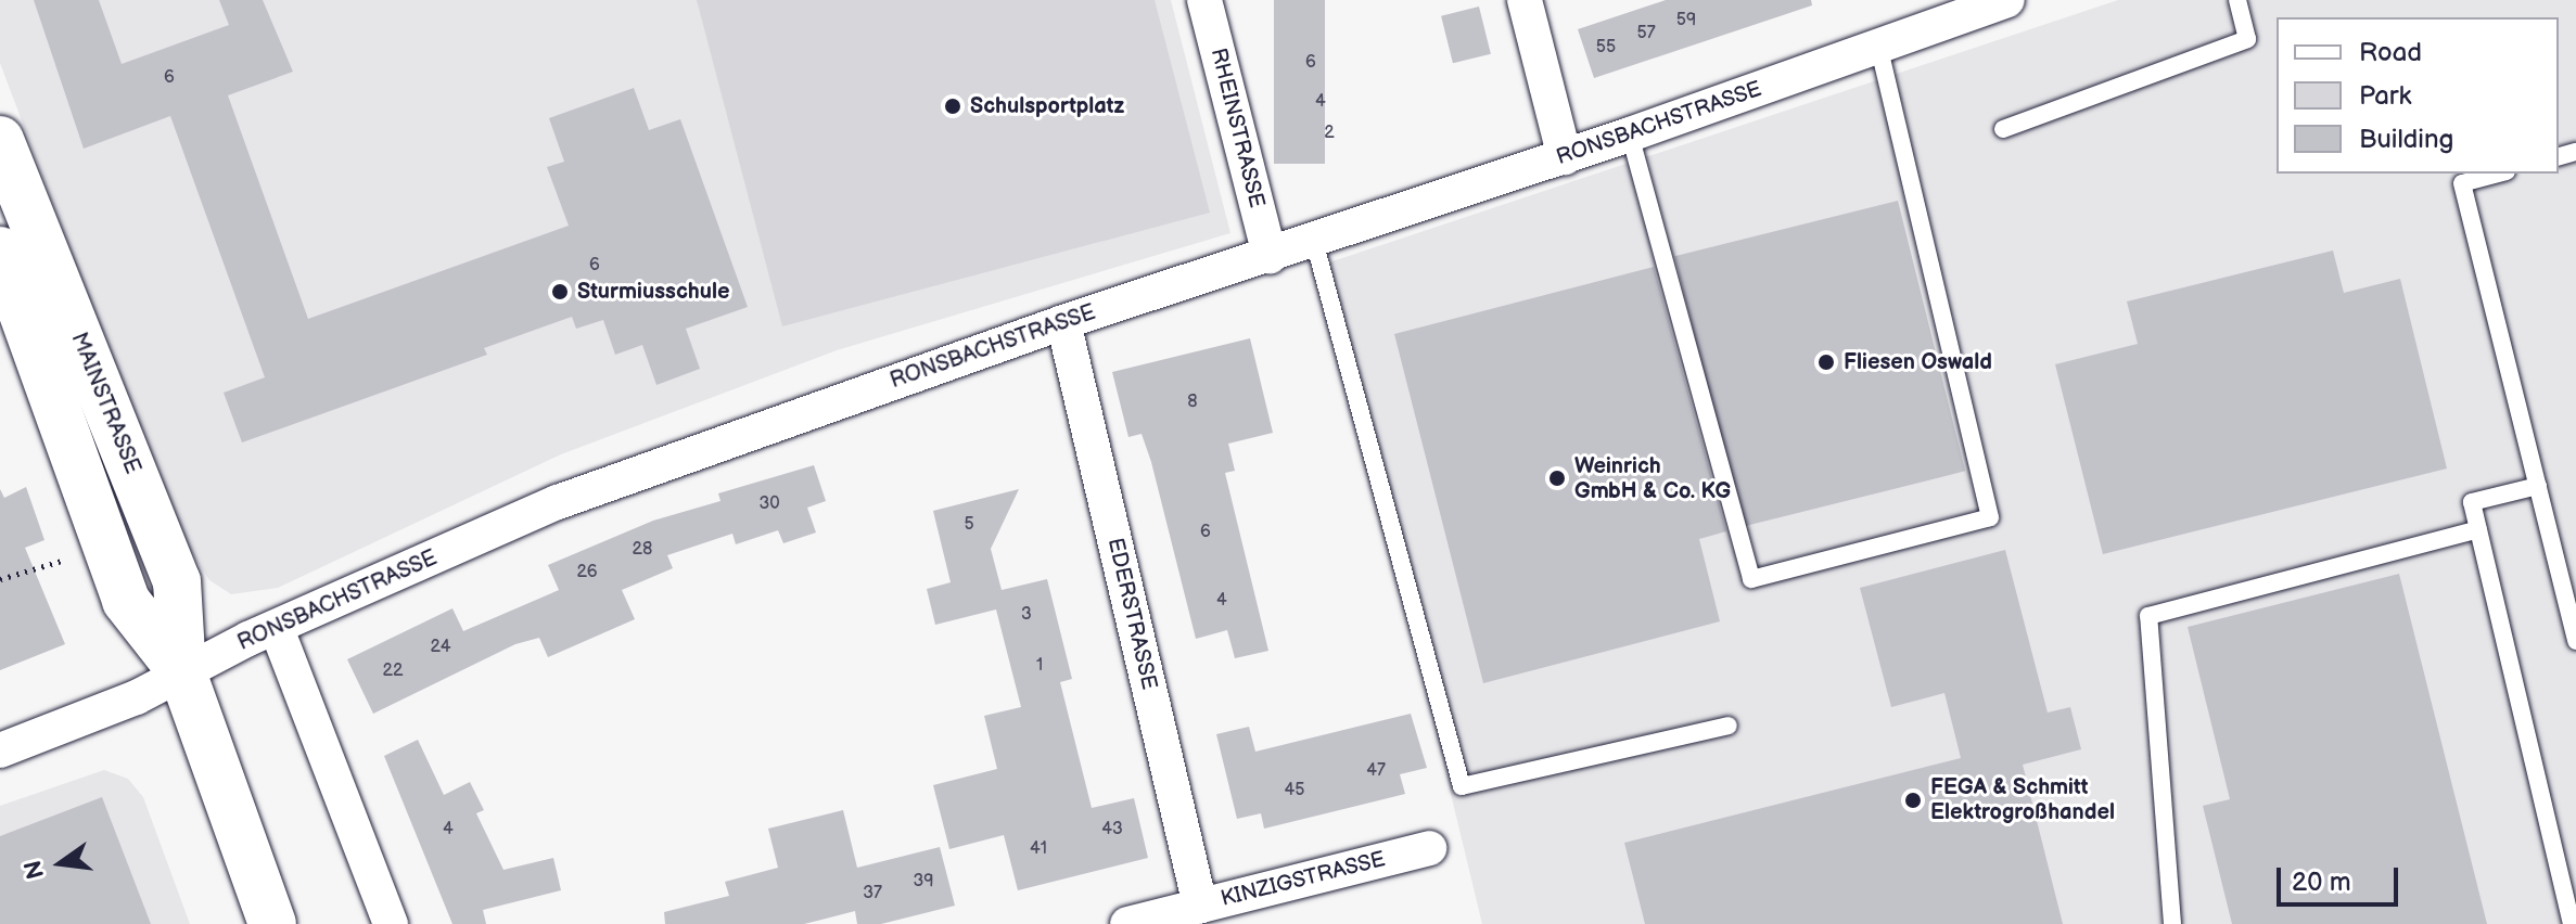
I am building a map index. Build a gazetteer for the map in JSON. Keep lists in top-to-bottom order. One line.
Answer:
{"streets":{"main road":["MAINSTRASSE"],"street":["RONSBACHSTRASSE","RHEINSTRASSE","EDERSTRASSE","KINZIGSTRASSE"]},"crossings":[["RONSBACHSTRASSE","RHEINSTRASSE"],["RONSBACHSTRASSE","MAINSTRASSE"],["RONSBACHSTRASSE","EDERSTRASSE"],["EDERSTRASSE","KINZIGSTRASSE"]],"places":["Schulsportplatz","Sturmiusschule","Fliesen Oswald","Weinrich GmbH & Co. KG","FEGA & Schmitt Elektrogroßhandel"],"house_numbers":["59","57","55","6","6","4","2","6","8","30","5","6","28","26","4","3","24","1","22","47","45","4","43","41","39","37"],"legend":["Road","Park","Building"],"scale_bar":"20 m","north":"left"}
